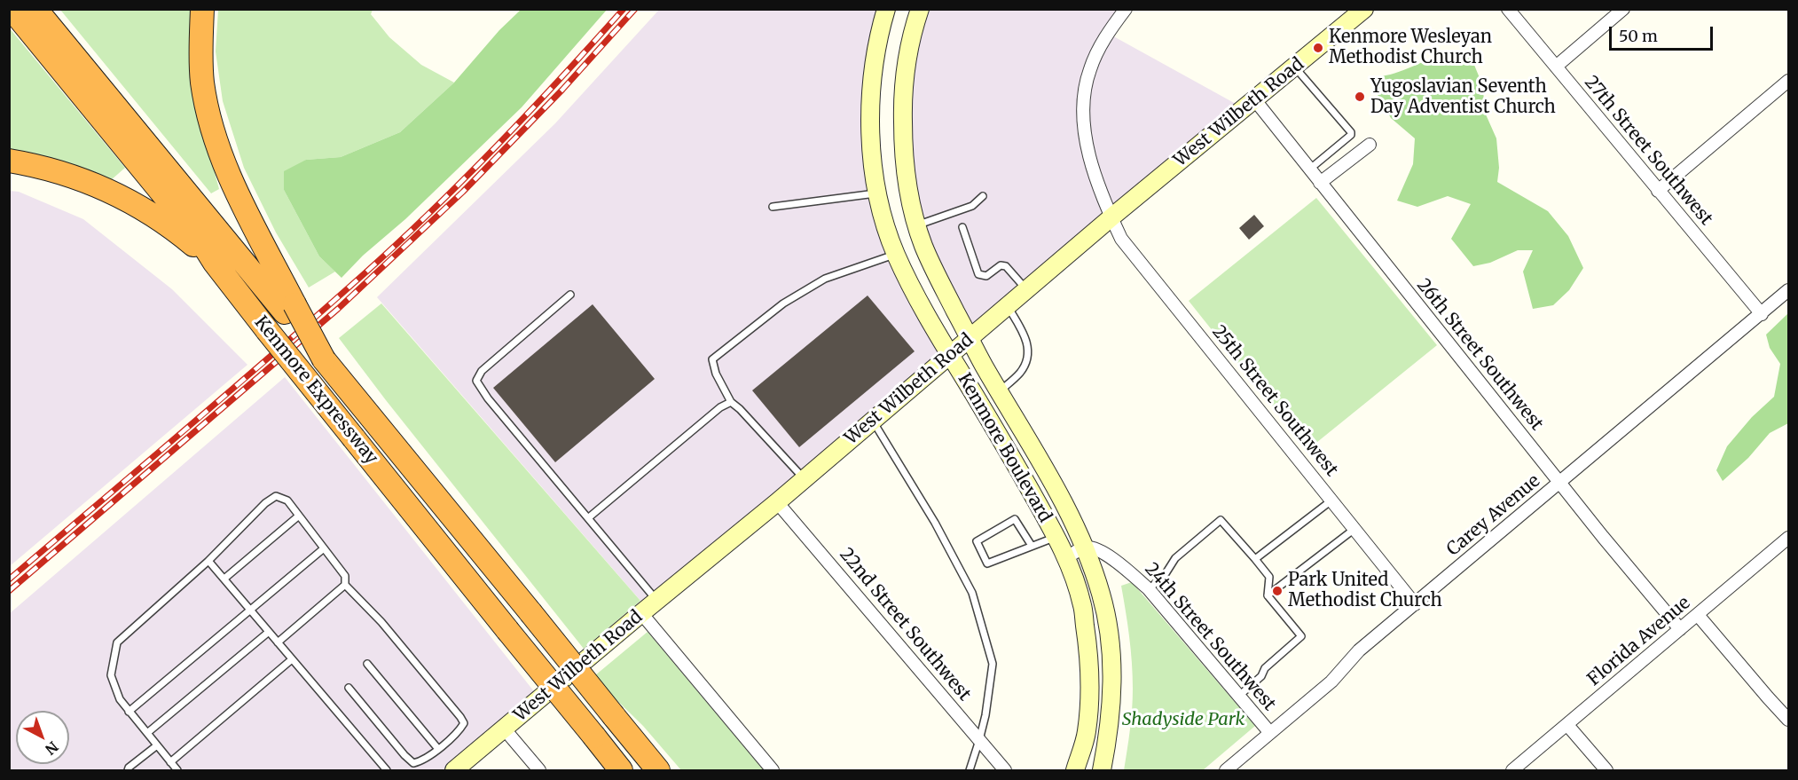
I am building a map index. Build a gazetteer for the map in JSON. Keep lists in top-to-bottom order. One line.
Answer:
{"streets":{"highway":["Kenmore Expressway"],"main road":["West Wilbeth Road","Kenmore Boulevard"],"street":["27th Street Southwest","26th Street Southwest","25th Street Southwest","Carey Avenue","22nd Street Southwest","24th Street Southwest","Florida Avenue"]},"crossings":[["West Wilbeth Road","26th Street Southwest"],["West Wilbeth Road","25th Street Southwest"],["West Wilbeth Road","Kenmore Boulevard"],["West Wilbeth Road","22nd Street Southwest"],["27th Street Southwest","Carey Avenue"],["26th Street Southwest","Carey Avenue"],["26th Street Southwest","Florida Avenue"],["25th Street Southwest","Carey Avenue"],["Kenmore Boulevard","24th Street Southwest"],["Carey Avenue","24th Street Southwest"]],"parks":["Shadyside Park"],"places":["Kenmore Wesleyan Methodist Church","Yugoslavian Seventh Day Adventist Church","Park United Methodist Church"],"scale_bar":"50 m","north":"bottom right"}
